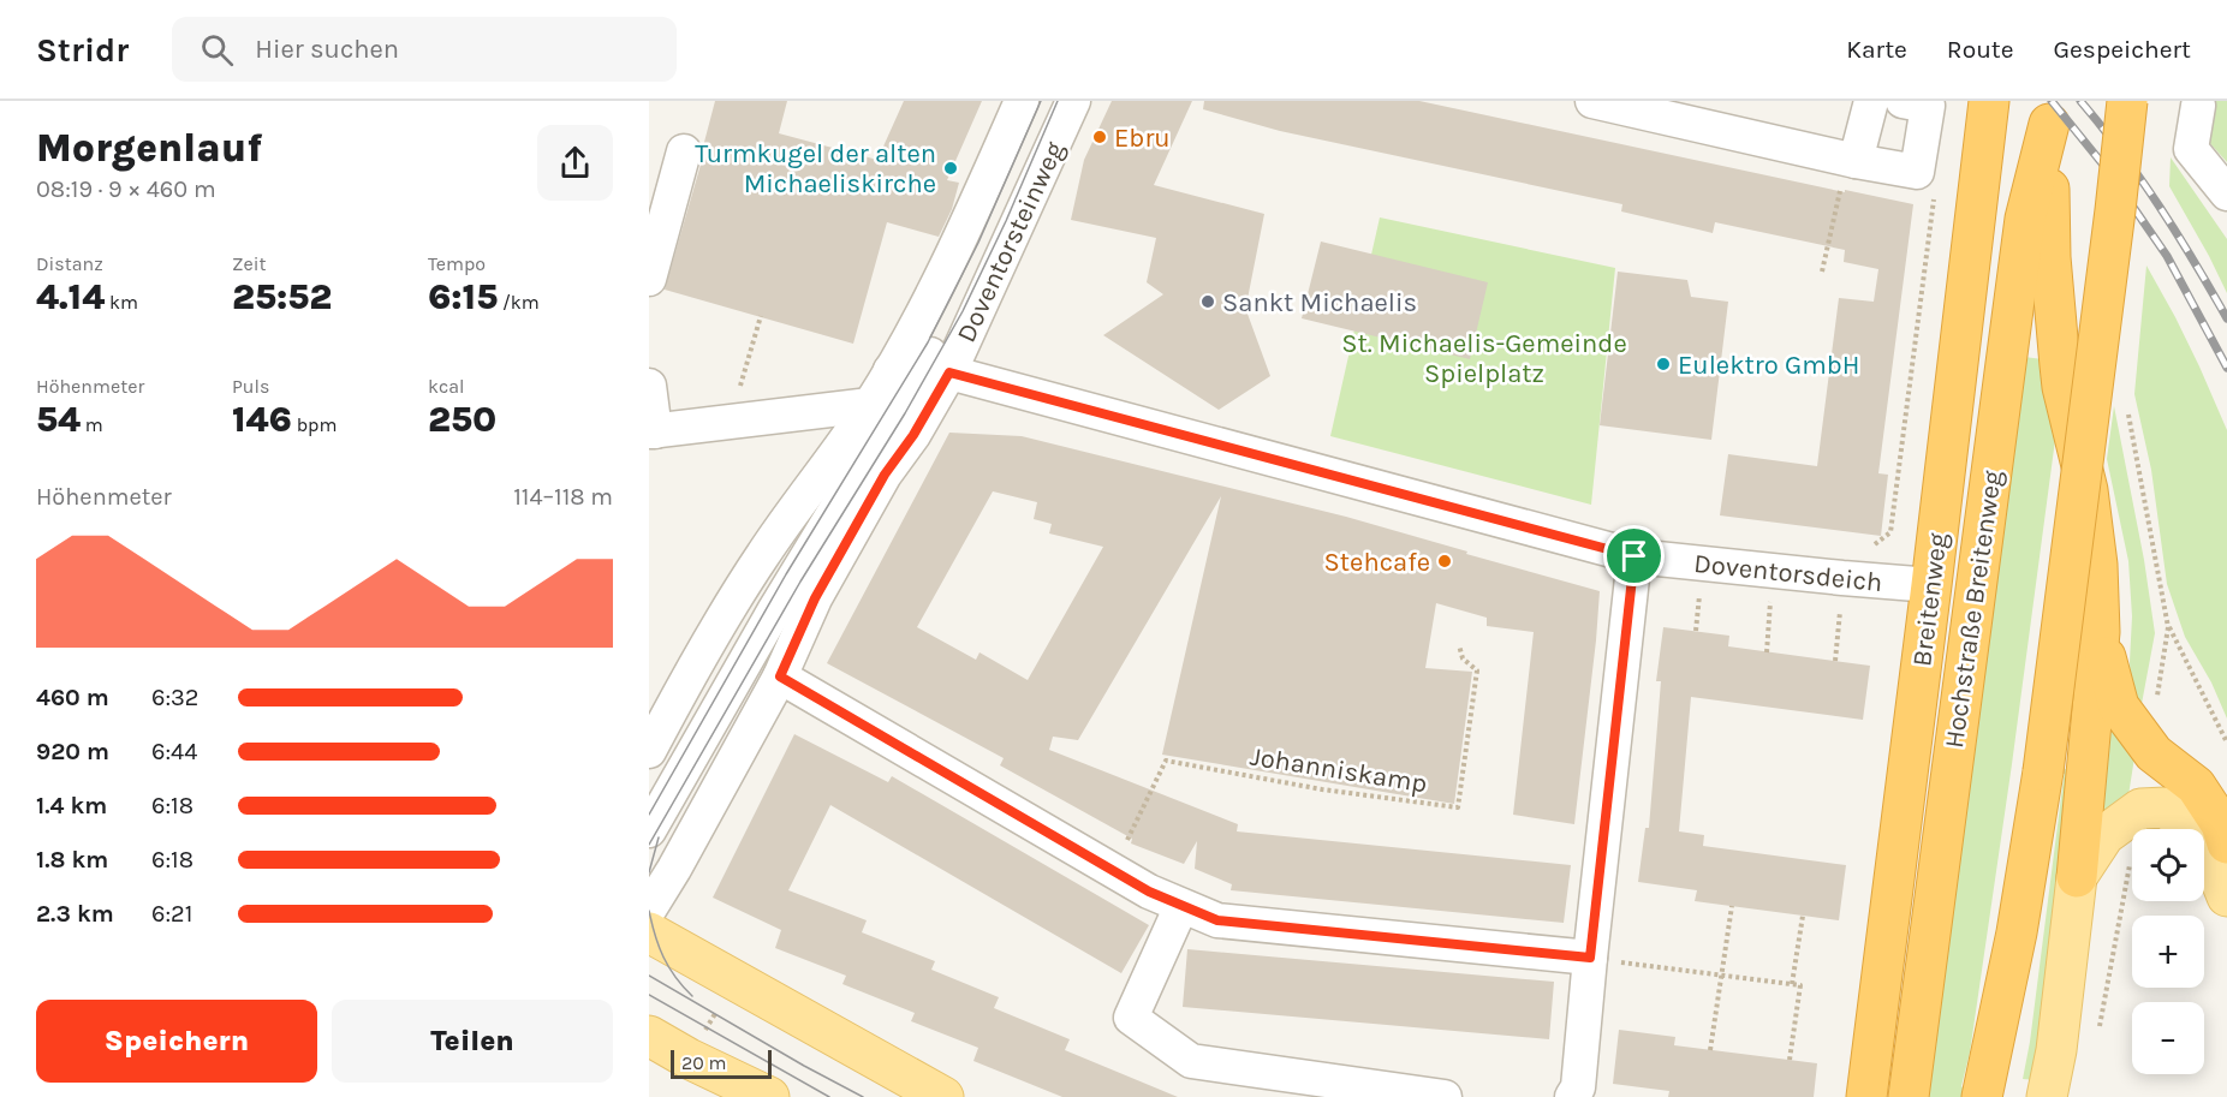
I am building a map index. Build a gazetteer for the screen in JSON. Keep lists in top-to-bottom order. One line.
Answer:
{"streets":{"highway":["Breitenweg","Hochstraße Breitenweg"],"street":["Doventorsteinweg","Doventorsdeich"],"path":["Johanniskamp"]},"crossings":[["Doventorsteinweg","Doventorsdeich"],["Doventorsdeich","Breitenweg"]],"parks":["St. Michaelis-Gemeinde Spielplatz"],"places":["Ebru","Turmkugel der alten Michaeliskirche","Sankt Michaelis","Eulektro GmbH","Stehcafe"],"scale_bar":"20 m","page":{"header":"Stridr","search":"Hier suchen","nav":["Karte","Route","Gespeichert"],"heading":["Morgenlauf","08:19 · 9 × 460 m"],"stats":[["Distanz","4.14 km"],["Zeit","25:52"],["Tempo","6:15 /km"],["Höhenmeter","54 m"],["Puls","146 bpm"],["kcal","250"]],"chart":["Höhenmeter","114–118 m"],"list":[{"name":"460 m","note":"6:32"},{"name":"920 m","note":"6:44"},{"name":"1.4 km","note":"6:18"},{"name":"1.8 km","note":"6:18"},{"name":"2.3 km","note":"6:21"}],"map_buttons":["+","−"],"buttons":["Speichern","Teilen"],"scale":"20 m"}}
